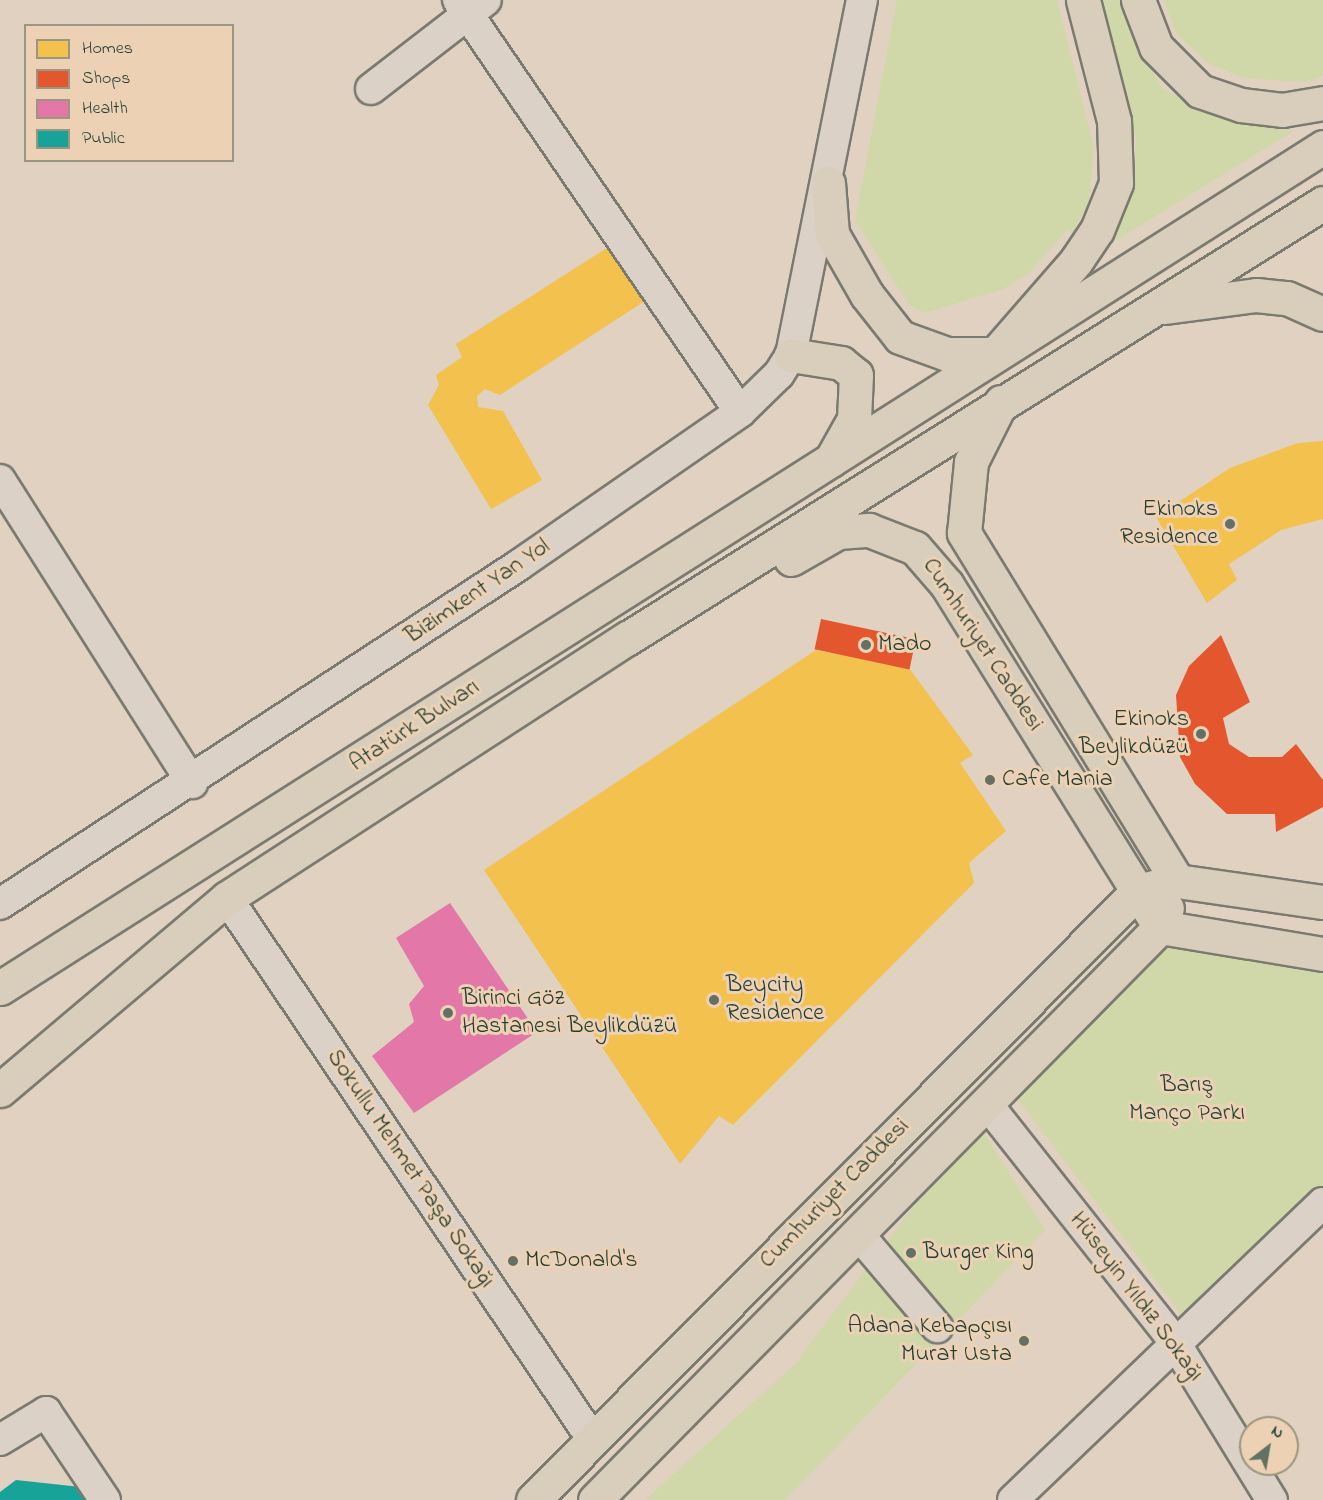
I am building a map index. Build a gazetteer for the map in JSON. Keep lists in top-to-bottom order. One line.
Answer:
{"streets":{"main road":["Cumhuriyet Caddesi","Atatürk Bulvarı"],"street":["Bizimkent Yan Yol","Sokullu Mehmet Paşa Sokağı","Hüseyin Yıldız Sokağı"]},"crossings":[["Cumhuriyet Caddesi","Atatürk Bulvarı"],["Cumhuriyet Caddesi","Sokullu Mehmet Paşa Sokağı"],["Cumhuriyet Caddesi","Hüseyin Yıldız Sokağı"],["Atatürk Bulvarı","Sokullu Mehmet Paşa Sokağı"]],"parks":["Barış Manço Parkı"],"places":["Ekinoks Residence","Mado","Ekinoks Beylikdüzü","Cafe Mania","Beycity Residence","Birinci Göz Hastanesi Beylikdüzü","Burger King","McDonald's","Adana Kebapçısı Murat Usta"],"legend":["Homes","Shops","Health","Public"],"north":"top right"}
